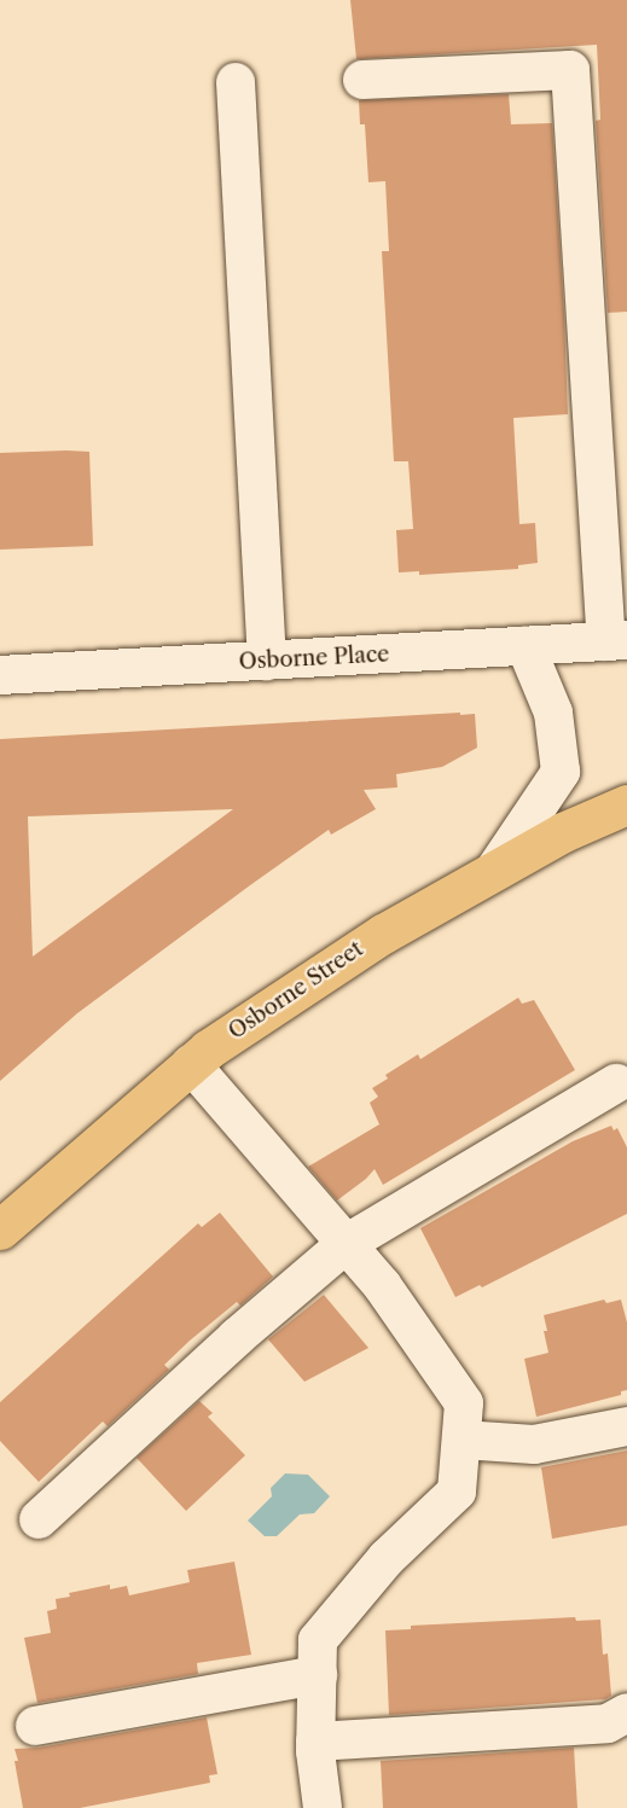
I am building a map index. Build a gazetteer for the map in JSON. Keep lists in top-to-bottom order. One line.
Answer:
{"streets":{"main road":["Osborne Street"],"street":["Osborne Place"]}}
